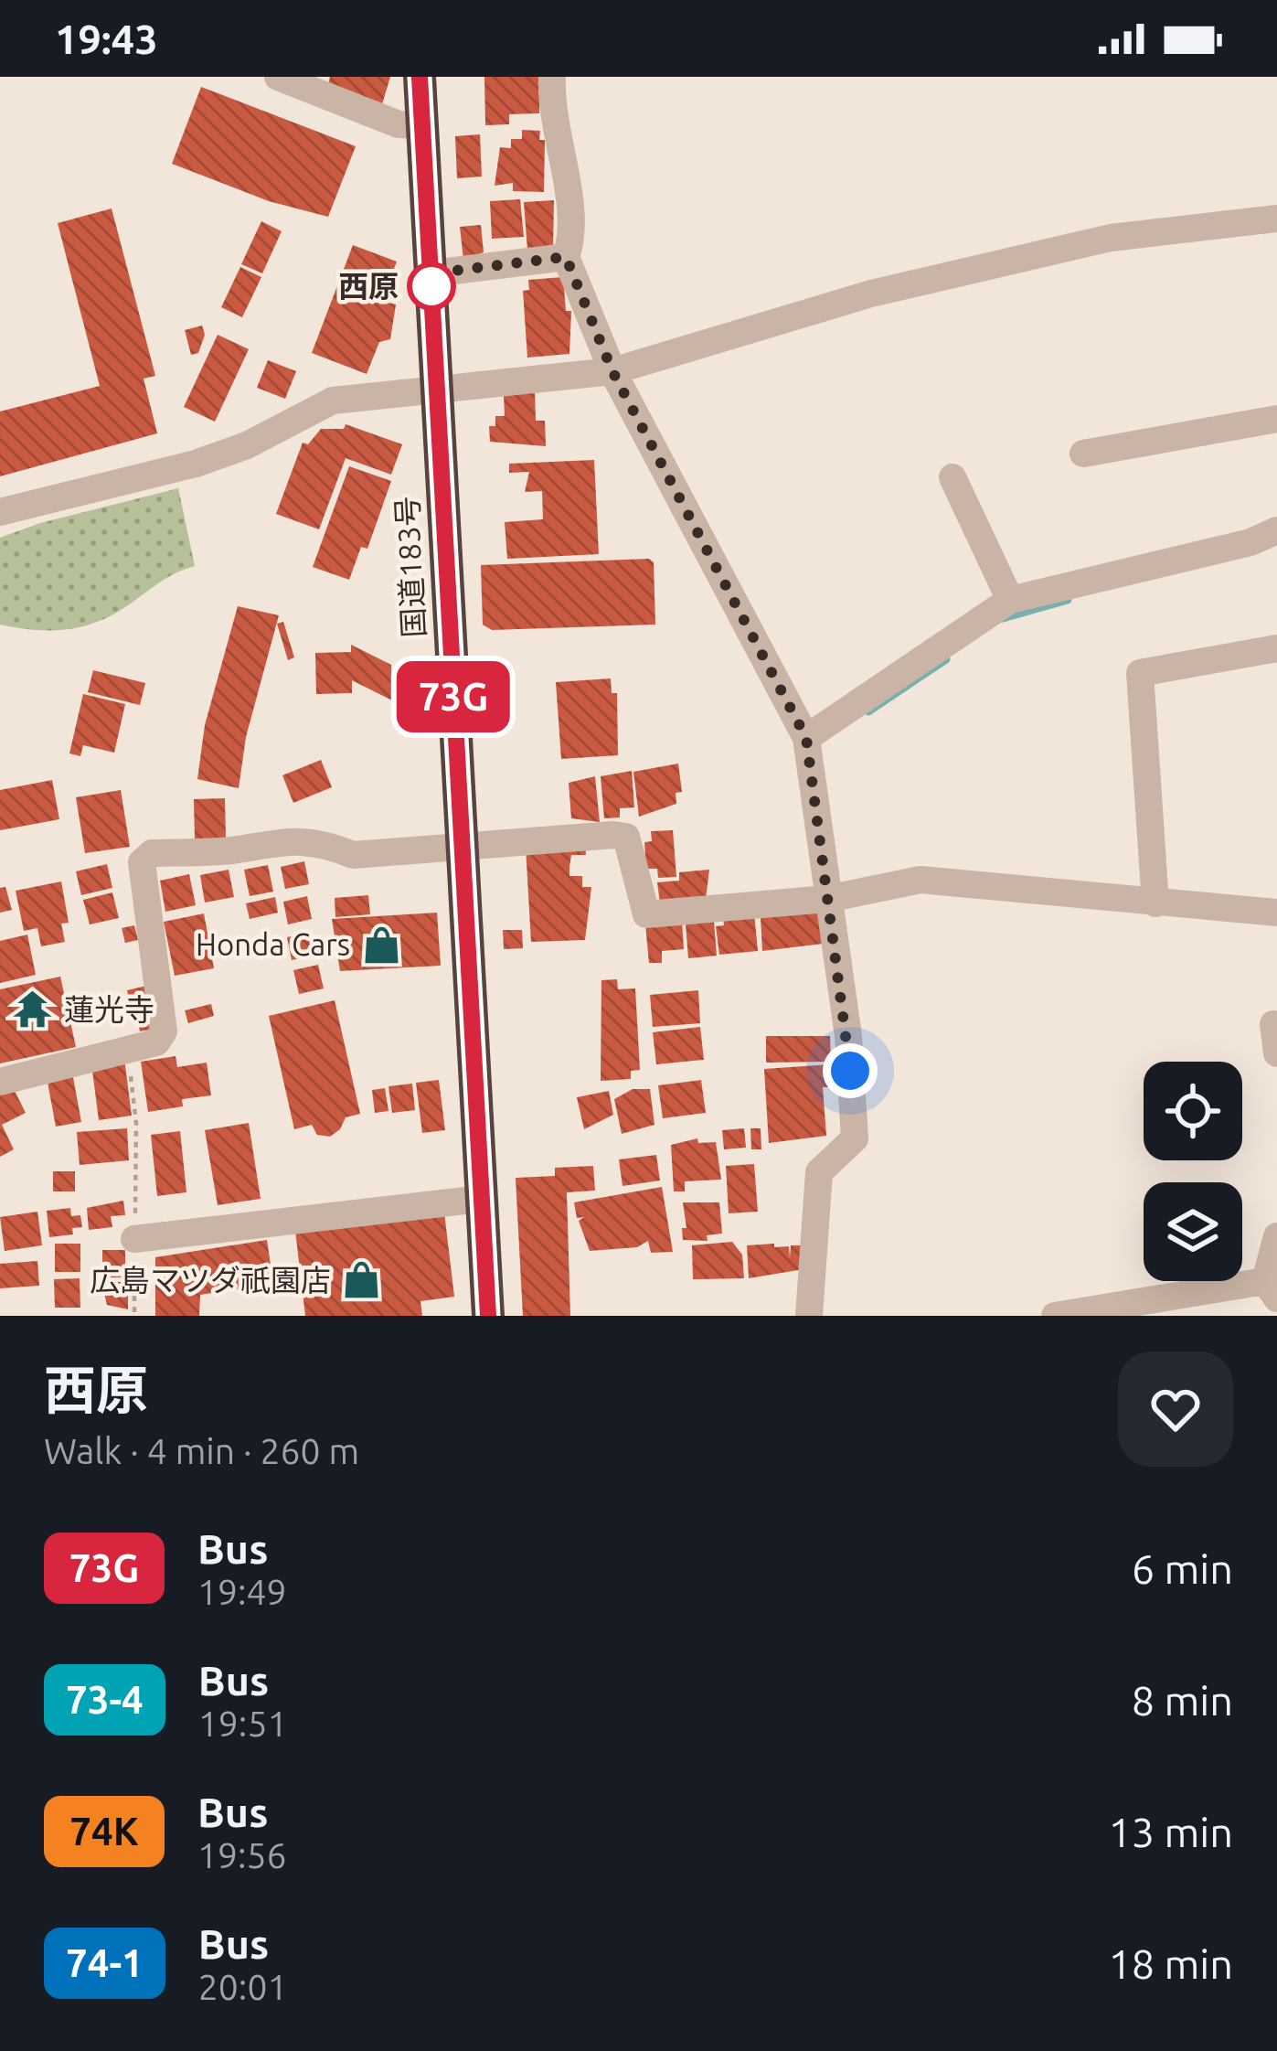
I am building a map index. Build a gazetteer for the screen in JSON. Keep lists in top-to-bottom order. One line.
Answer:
{"streets":{"highway":["国道183号"]},"places":{"other":["西原"],"shop":["Honda Cars","広島マツダ祇園店"],"temple":["蓮光寺"]},"lines":["bus line 73G"],"page":{"status":"19:43","on_map":"73G","heading":["西原","Walk · 4 min · 260 m"],"list":[{"mark":"73G","name":"Bus","note":"19:49","value":"6 min"},{"mark":"73-4","name":"Bus","note":"19:51","value":"8 min"},{"mark":"74K","name":"Bus","note":"19:56","value":"13 min"},{"mark":"74-1","name":"Bus","note":"20:01","value":"18 min"}]}}
